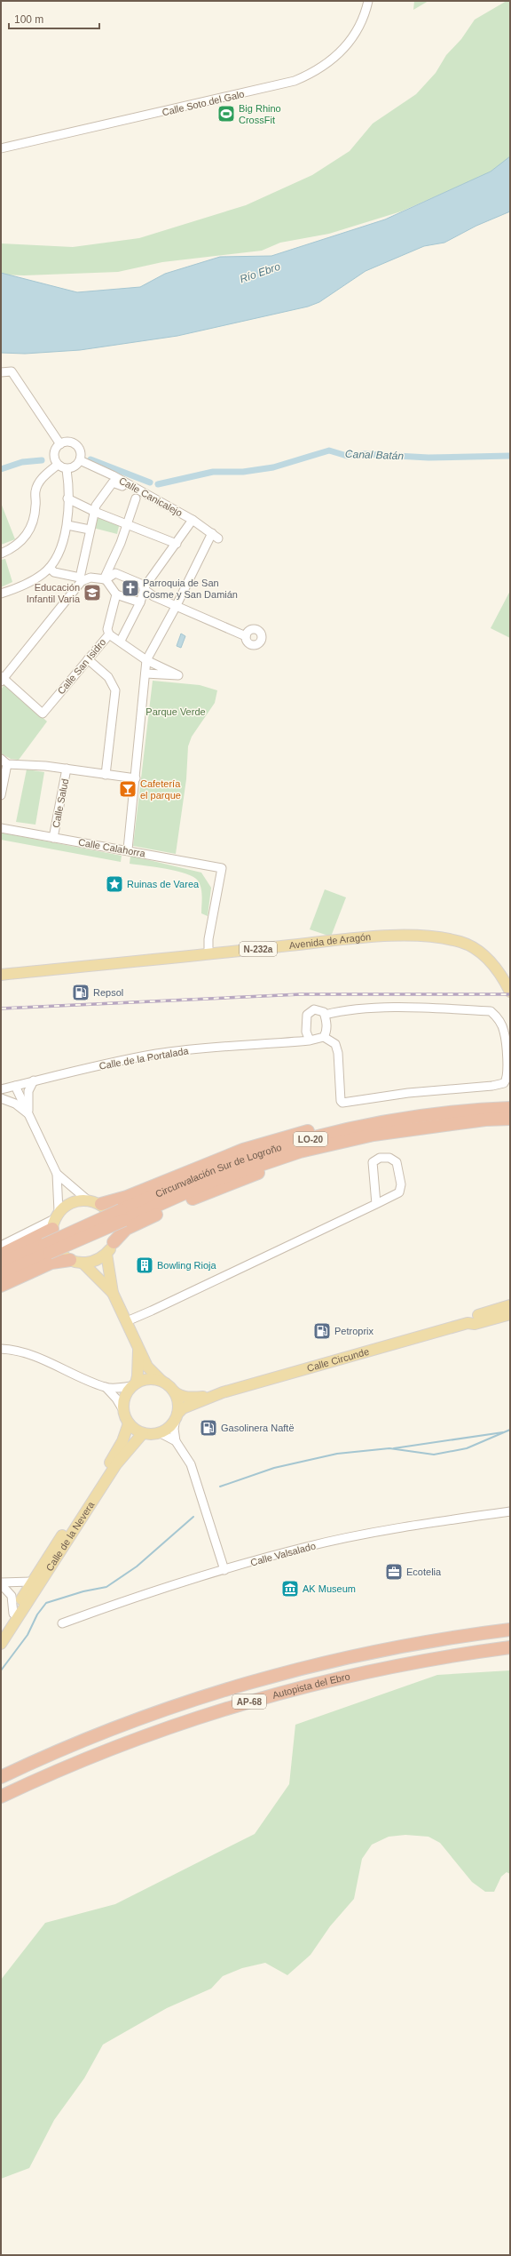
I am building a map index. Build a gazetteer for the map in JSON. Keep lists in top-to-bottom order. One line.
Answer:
{"streets":{"highway":["LO-20","Circunvalación Sur de Logroño","Autopista del Ebro","AP-68"],"main road":["Avenida de Aragón","N-232a","Calle Circunde","Calle de la Nevera"],"street":["Calle Soto del Galo","Calle Canicalejo","Calle San Isidro","Calle Salud","Calle Calahorra","Calle de la Portalada","Calle Valsalado"]},"crossings":[["Calle Salud","Calle Calahorra"],["Calle Calahorra","Avenida de Aragón"],["Calle Circunde","Calle de la Nevera"]],"water":["Río Ebro","Canal Batán"],"parks":["Parque Verde"],"places":{"sports":["Big Rhino CrossFit"],"church":["Parroquia de San Cosme y San Damián"],"school or university":["Educación Infantil Varia"],"bar":["Cafetería el parque"],"place":["Ruinas de Varea"],"fuel station":["Repsol","Petroprix","Gasolinera Naftë"],"building":["Bowling Rioja"],"office":["Ecotelia"],"museum":["AK Museum"]},"scale_bar":"100 m"}
